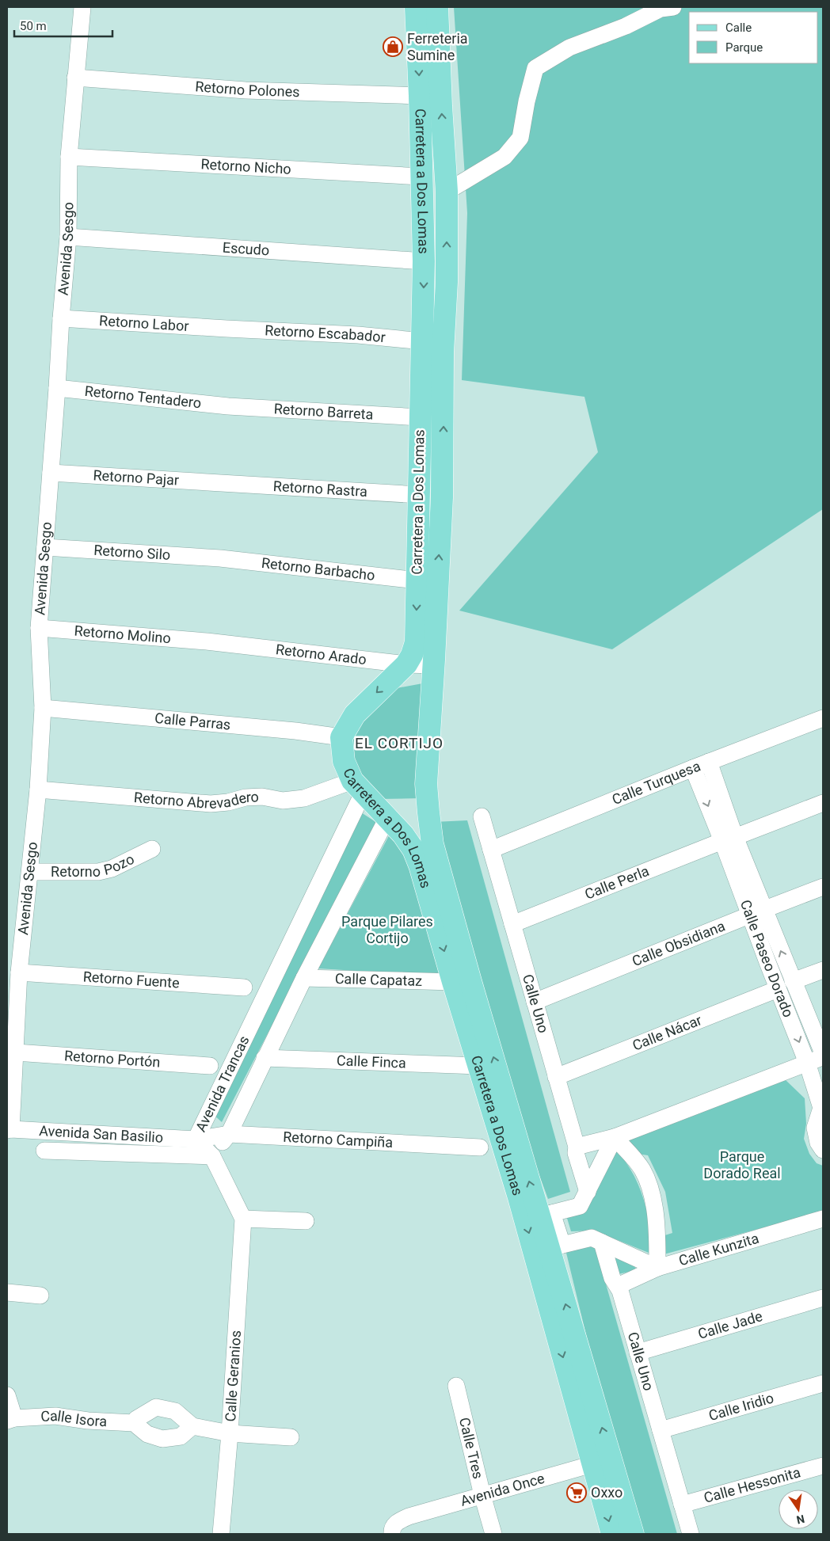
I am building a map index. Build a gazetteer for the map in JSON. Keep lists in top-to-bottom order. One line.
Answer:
{"streets":{"main road":["Carretera a Dos Lomas"],"street":["Retorno Polones","Retorno Nicho","Avenida Sesgo","Escudo","Retorno Labor","Retorno Escabador","Retorno Tentadero","Retorno Barreta","Retorno Pajar","Retorno Rastra","Retorno Silo","Retorno Barbacho","Retorno Molino","Retorno Arado","Calle Parras","Calle Turquesa","Retorno Abrevadero","Retorno Pozo","Calle Perla","Calle Obsidiana","Calle Paseo Dorado","Calle Capataz","Retorno Fuente","Calle Uno","Calle Nácar","Retorno Portón","Calle Finca","Avenida Trancas","Avenida San Basilio","Retorno Campiña","Calle Kunzita","Calle Jade","Calle Geranios","Calle Iridio","Calle Isora","Calle Tres","Calle Hessonita","Avenida Once"]},"crossings":[["Retorno Polones","Carretera a Dos Lomas"],["Retorno Polones","Avenida Sesgo"],["Retorno Nicho","Carretera a Dos Lomas"],["Retorno Nicho","Avenida Sesgo"],["Carretera a Dos Lomas","Escudo"],["Carretera a Dos Lomas","Retorno Escabador"],["Carretera a Dos Lomas","Retorno Barreta"],["Carretera a Dos Lomas","Retorno Rastra"],["Carretera a Dos Lomas","Retorno Barbacho"],["Carretera a Dos Lomas","Retorno Arado"],["Carretera a Dos Lomas","Calle Parras"],["Carretera a Dos Lomas","Retorno Abrevadero"],["Carretera a Dos Lomas","Calle Capataz"],["Carretera a Dos Lomas","Calle Finca"],["Carretera a Dos Lomas","Avenida Trancas"],["Carretera a Dos Lomas","Avenida Once"],["Avenida Sesgo","Escudo"],["Avenida Sesgo","Retorno Labor"],["Avenida Sesgo","Retorno Tentadero"],["Avenida Sesgo","Retorno Pajar"],["Avenida Sesgo","Retorno Silo"],["Avenida Sesgo","Retorno Molino"],["Avenida Sesgo","Calle Parras"],["Avenida Sesgo","Retorno Abrevadero"],["Avenida Sesgo","Retorno Pozo"],["Avenida Sesgo","Retorno Fuente"],["Avenida Sesgo","Retorno Portón"],["Avenida Sesgo","Avenida San Basilio"],["Retorno Labor","Retorno Escabador"],["Retorno Tentadero","Retorno Barreta"],["Retorno Pajar","Retorno Rastra"],["Retorno Silo","Retorno Barbacho"],["Retorno Molino","Retorno Arado"],["Calle Turquesa","Calle Paseo Dorado"],["Calle Turquesa","Calle Uno"],["Retorno Abrevadero","Avenida Trancas"],["Calle Perla","Calle Paseo Dorado"],["Calle Perla","Calle Uno"],["Calle Obsidiana","Calle Paseo Dorado"],["Calle Obsidiana","Calle Uno"],["Calle Paseo Dorado","Calle Nácar"],["Calle Capataz","Avenida Trancas"],["Calle Uno","Calle Nácar"],["Calle Uno","Calle Kunzita"],["Calle Uno","Calle Jade"],["Calle Uno","Calle Iridio"],["Calle Uno","Calle Hessonita"],["Calle Finca","Avenida Trancas"],["Avenida Trancas","Avenida San Basilio"],["Avenida Trancas","Retorno Campiña"],["Avenida San Basilio","Retorno Campiña"],["Calle Tres","Avenida Once"]],"districts":["EL CORTIJO"],"parks":["Parque Pilares Cortijo","Parque Dorado Real"],"places":{"shop":["Ferreteria Sumine"],"supermarket":["Oxxo"]},"legend":["Calle","Parque"],"scale_bar":"50 m","north":"bottom"}
